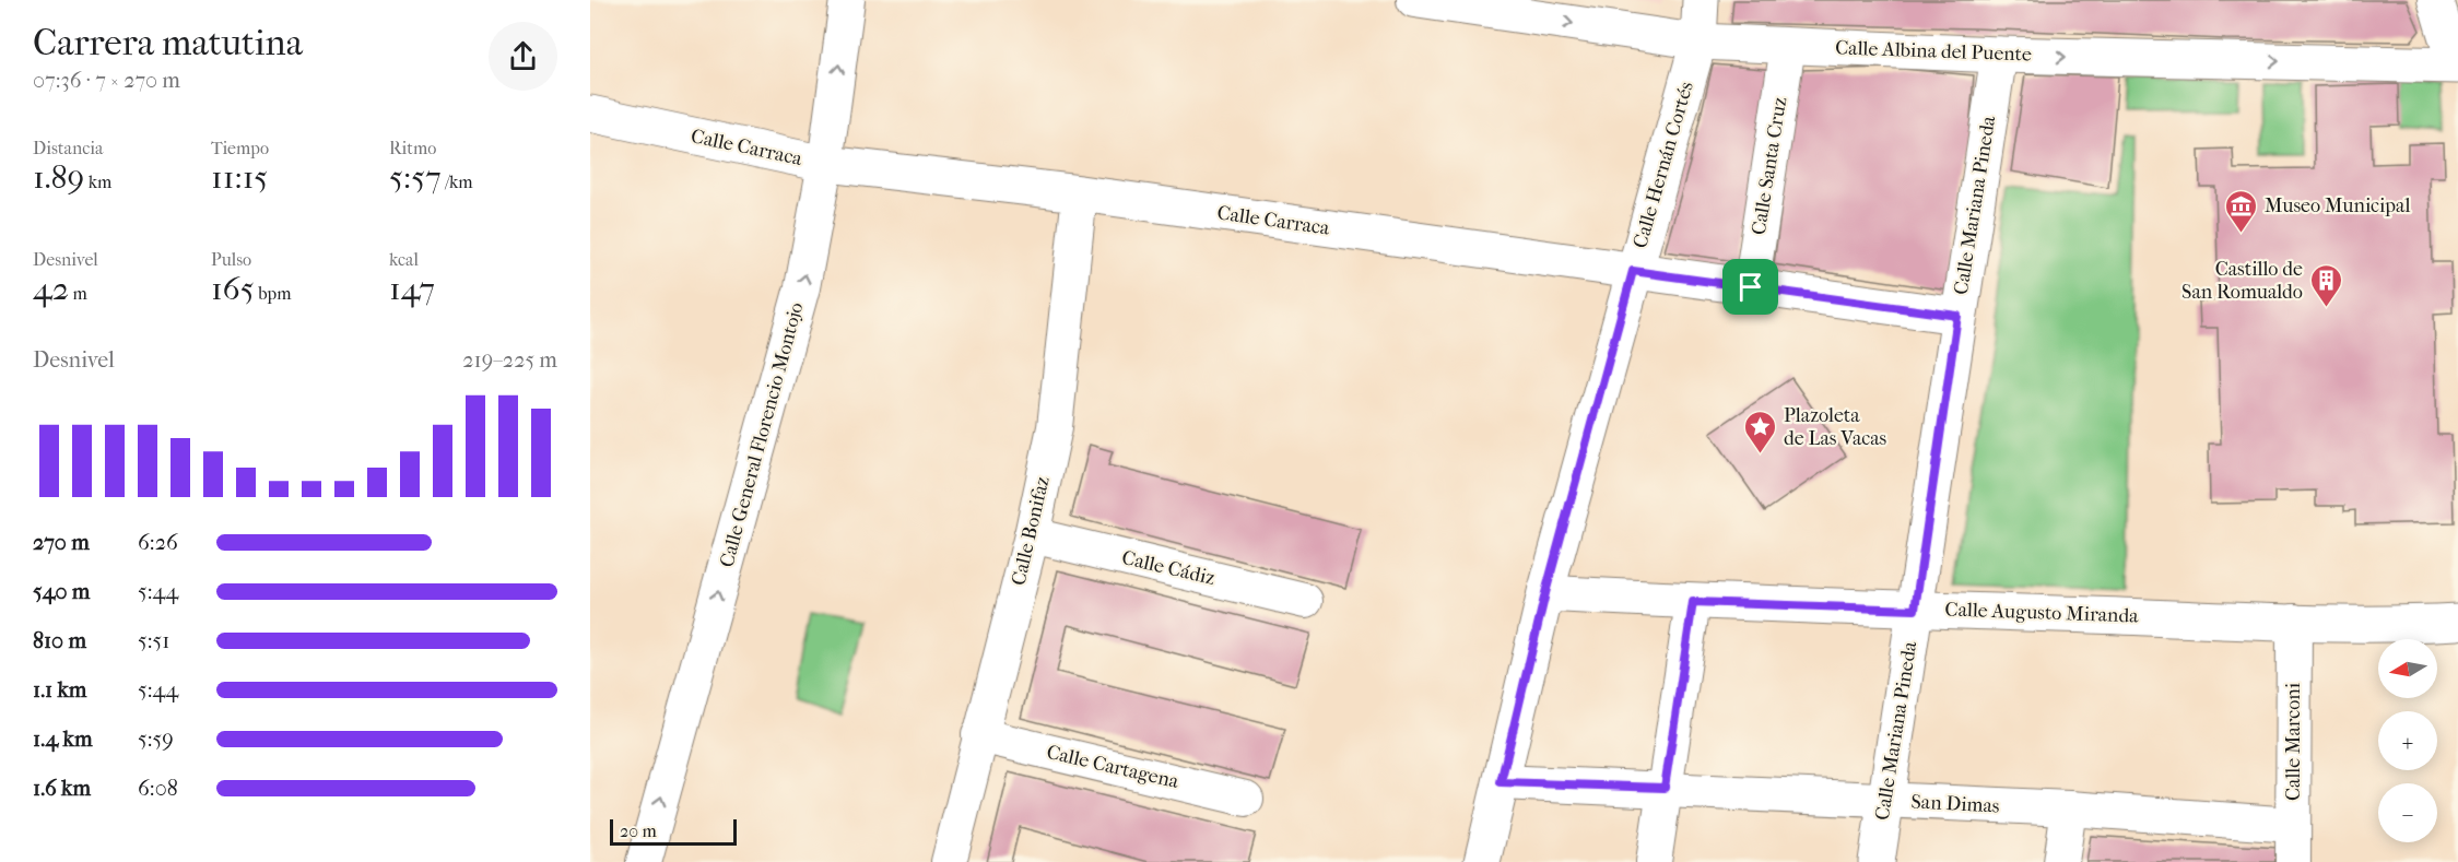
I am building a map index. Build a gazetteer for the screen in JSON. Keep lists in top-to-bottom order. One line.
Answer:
{"streets":{"street":["Calle Albina del Puente","Calle Carraca","Calle Hernán Cortés","Calle Santa Cruz","Calle Mariana Pineda","Calle General Florencio Montojo","Calle Bonifaz","Calle Cádiz","Calle Augusto Miranda","Calle Marconi","Calle Cartagena","San Dimas"]},"crossings":[["Calle Albina del Puente","Calle Hernán Cortés"],["Calle Albina del Puente","Calle Santa Cruz"],["Calle Albina del Puente","Calle Mariana Pineda"],["Calle Carraca","Calle Hernán Cortés"],["Calle Carraca","Calle Santa Cruz"],["Calle Carraca","Calle Mariana Pineda"],["Calle Carraca","Calle General Florencio Montojo"],["Calle Carraca","Calle Bonifaz"],["Calle Hernán Cortés","Calle Augusto Miranda"],["Calle Hernán Cortés","San Dimas"],["Calle Mariana Pineda","Calle Augusto Miranda"],["Calle Mariana Pineda","San Dimas"],["Calle Bonifaz","Calle Cádiz"],["Calle Bonifaz","Calle Cartagena"],["Calle Augusto Miranda","Calle Marconi"],["Calle Marconi","San Dimas"]],"one_way":["Calle Albina del Puente","Calle General Florencio Montojo"],"places":{"museum":["Museo Municipal"],"building":["Castillo de San Romualdo"],"place":["Plazoleta de Las Vacas"]},"scale_bar":"20 m","north":"left","page":{"heading":["Carrera matutina","07:36 · 7 × 270 m"],"stats":[["Distancia","1.89 km"],["Tiempo","11:15"],["Ritmo","5:57 /km"],["Desnivel","42 m"],["Pulso","165 bpm"],["kcal","147"]],"chart":["Desnivel","219–225 m"],"list":[{"name":"270 m","note":"6:26"},{"name":"540 m","note":"5:44"},{"name":"810 m","note":"5:51"},{"name":"1.1 km","note":"5:44"},{"name":"1.4 km","note":"5:59"},{"name":"1.6 km","note":"6:08"}],"map_buttons":["+","−"],"scale":"20 m"}}
